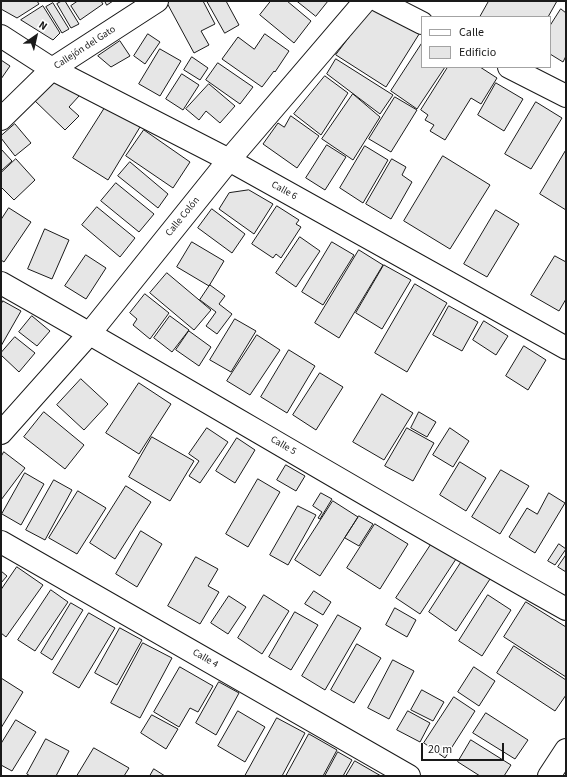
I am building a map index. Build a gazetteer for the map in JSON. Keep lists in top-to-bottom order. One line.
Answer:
{"streets":{"street":["Callejón del Gato","Calle 6","Calle Colón","Calle 5","Calle 4"]},"crossings":[["Callejón del Gato","Calle 6"],["Calle 6","Calle Colón"],["Calle Colón","Calle 5"]],"legend":["Calle","Edificio"],"scale_bar":"20 m","north":"top right"}
